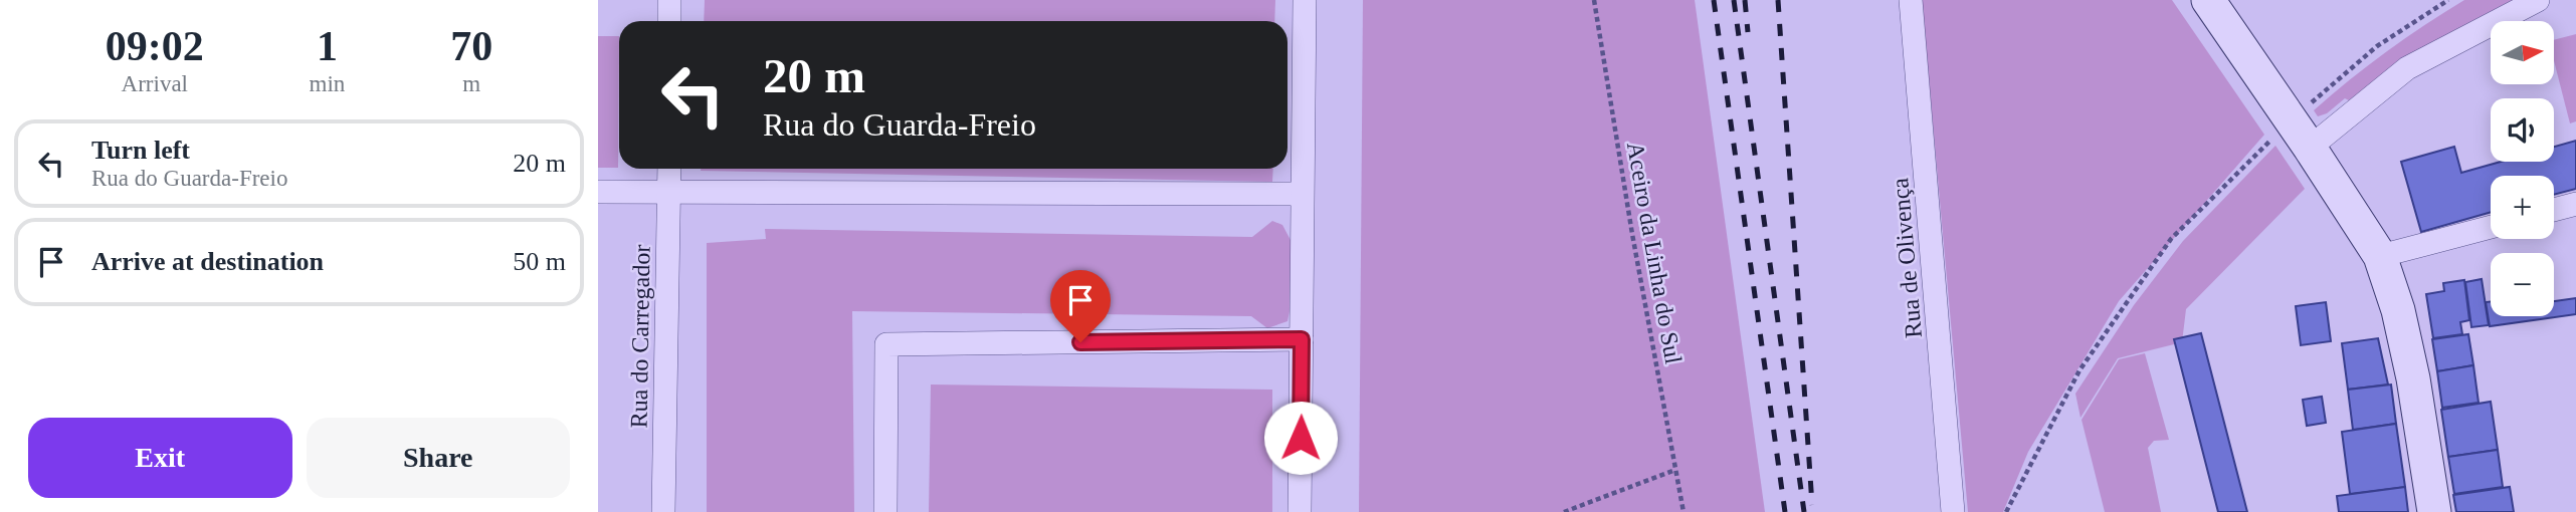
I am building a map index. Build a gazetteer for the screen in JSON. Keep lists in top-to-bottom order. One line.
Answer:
{"streets":{"street":["Rua de Olivença","Rua do Carregador"],"path":["Aceiro da Linha do Sul"]},"north":"right","page":{"eta":["09:02","Arrival","1","min","70","m"],"map_buttons":["+","−"],"turn":["20 m","Rua do Guarda-Freio"],"list":[{"name":"Turn left","note":"Rua do Guarda-Freio","value":"20 m"},{"name":"Arrive at destination","value":"50 m"}],"buttons":["Exit","Share"]}}
